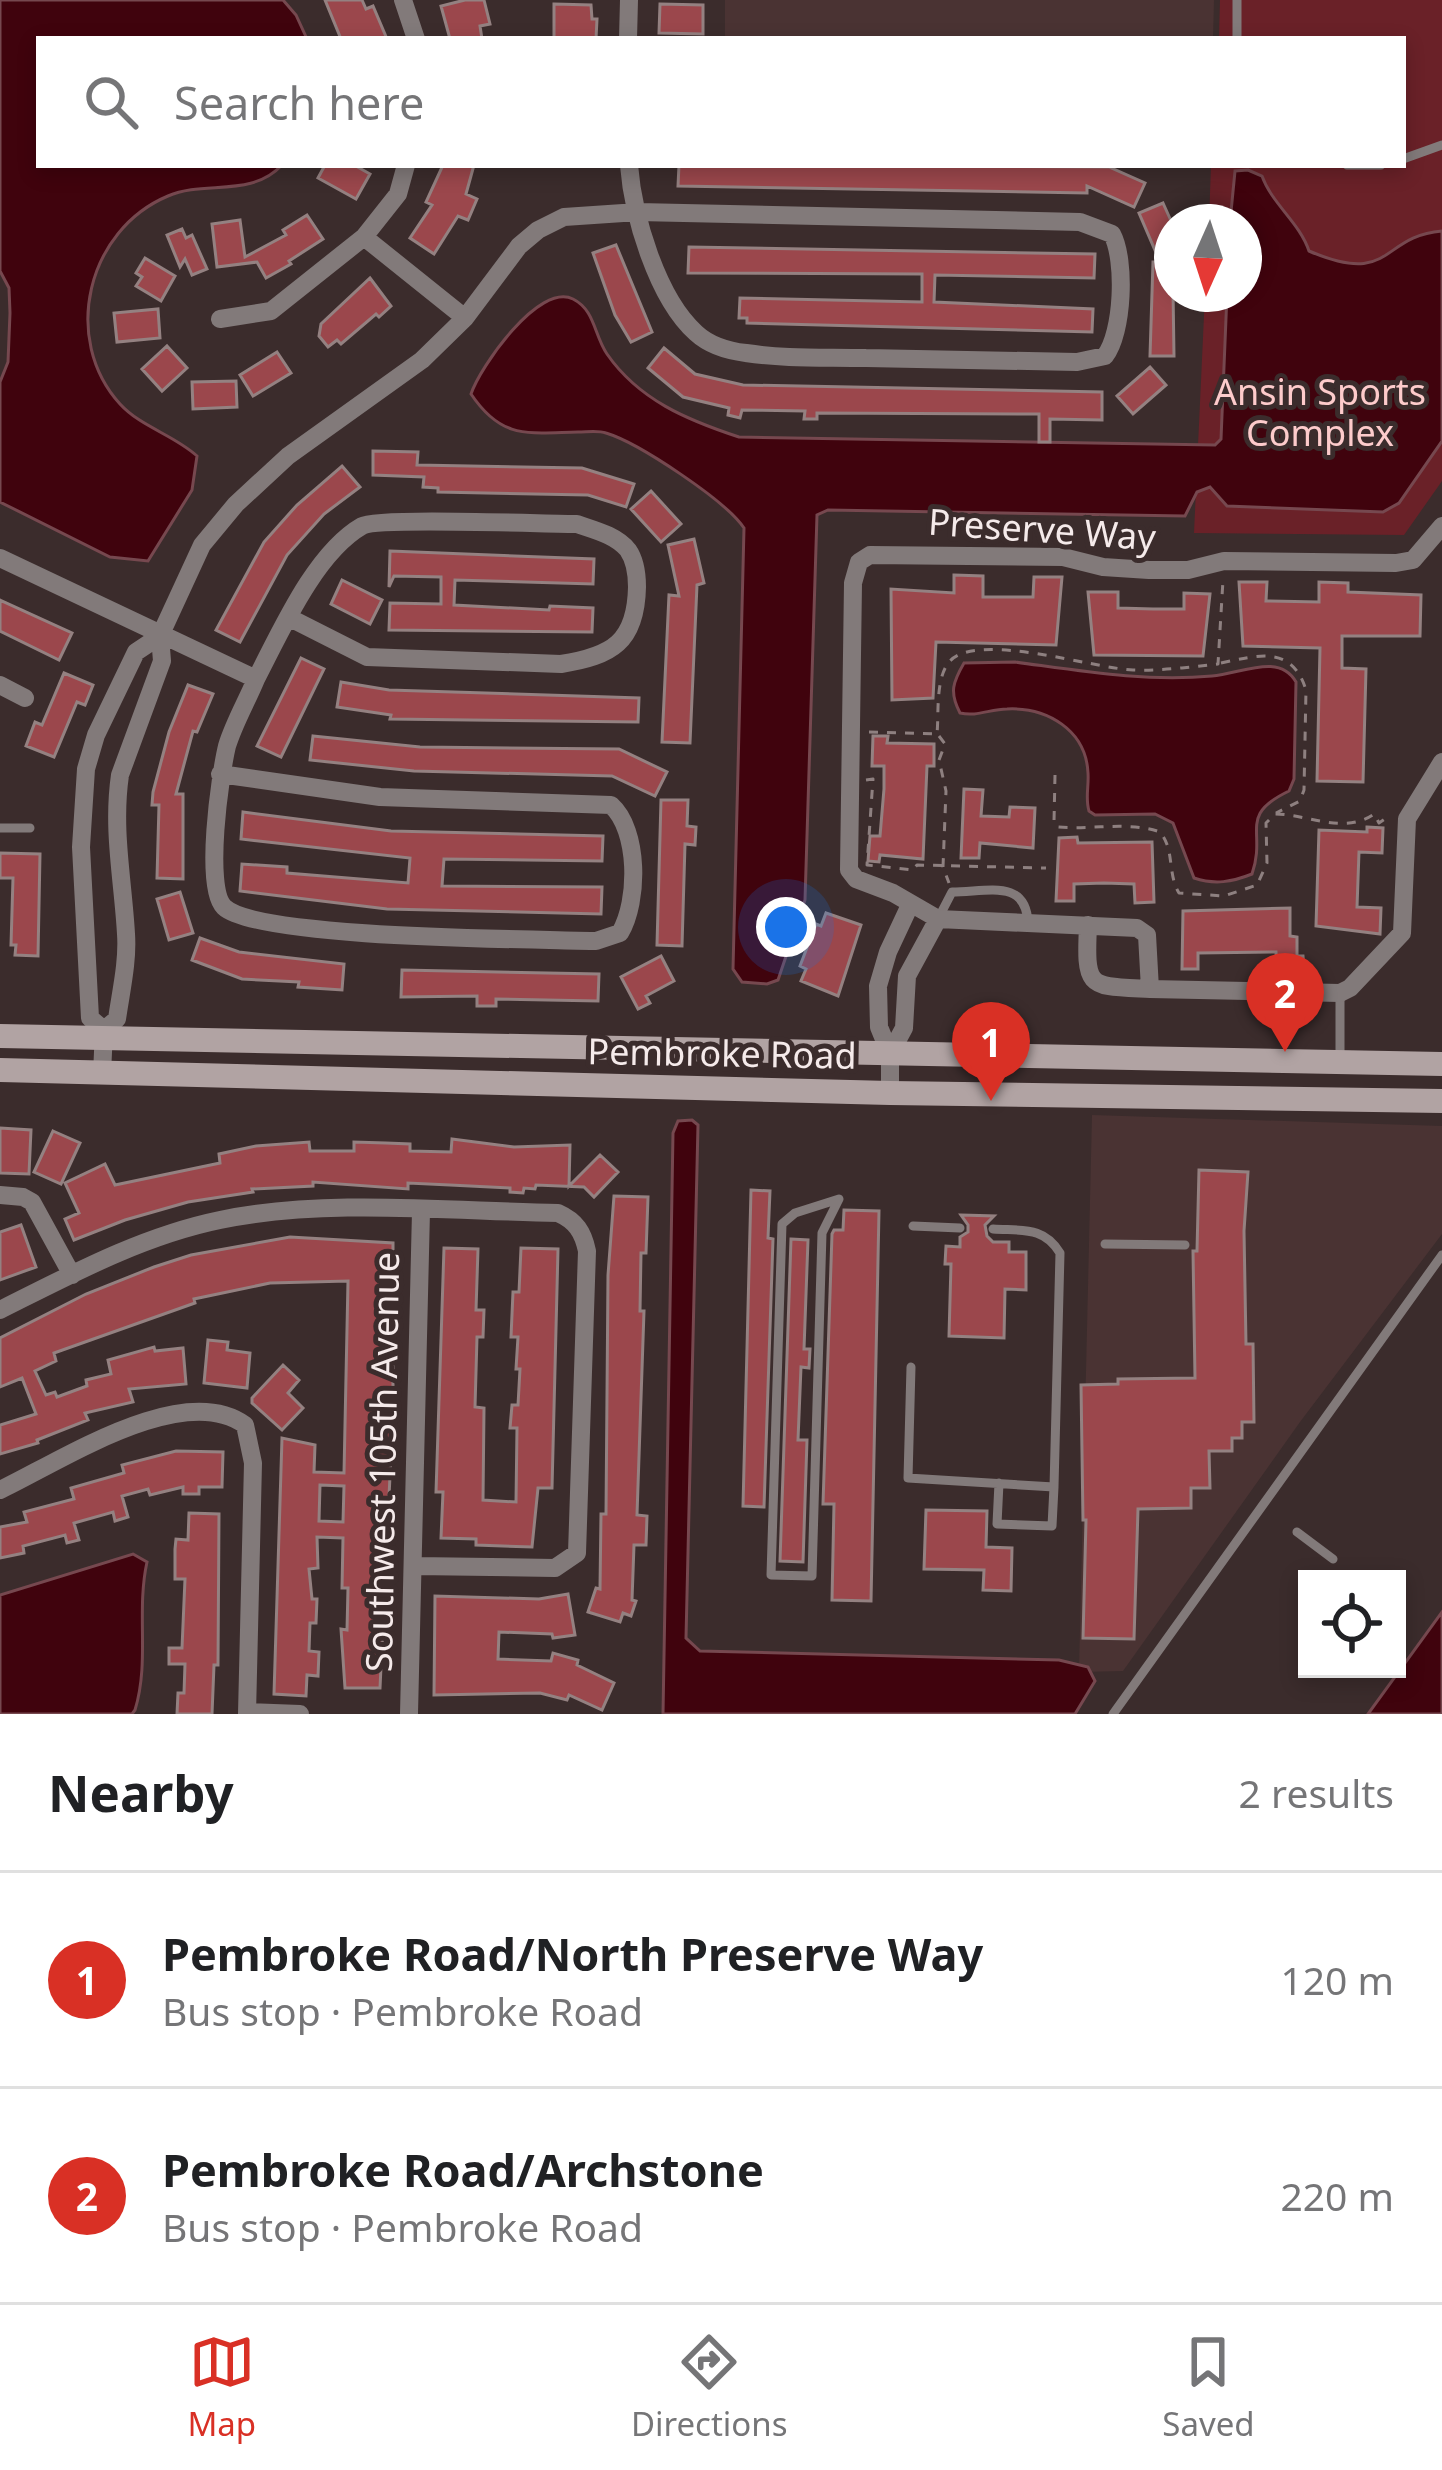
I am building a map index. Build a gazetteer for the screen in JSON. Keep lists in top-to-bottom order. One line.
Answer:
{"streets":{"main road":["Pembroke Road"],"street":["Preserve Way","Southwest 105th Avenue"]},"parks":["Ansin Sports Complex"],"north":"bottom","page":{"search":"Search here","pins":["2","1"],"heading":["Nearby","2 results"],"list":[{"mark":"1","name":"Pembroke Road/North Preserve Way","note":"Bus stop · Pembroke Road","value":"120 m"},{"mark":"2","name":"Pembroke Road/Archstone","note":"Bus stop · Pembroke Road","value":"220 m"}],"nav":["Map","Directions","Saved"]}}
